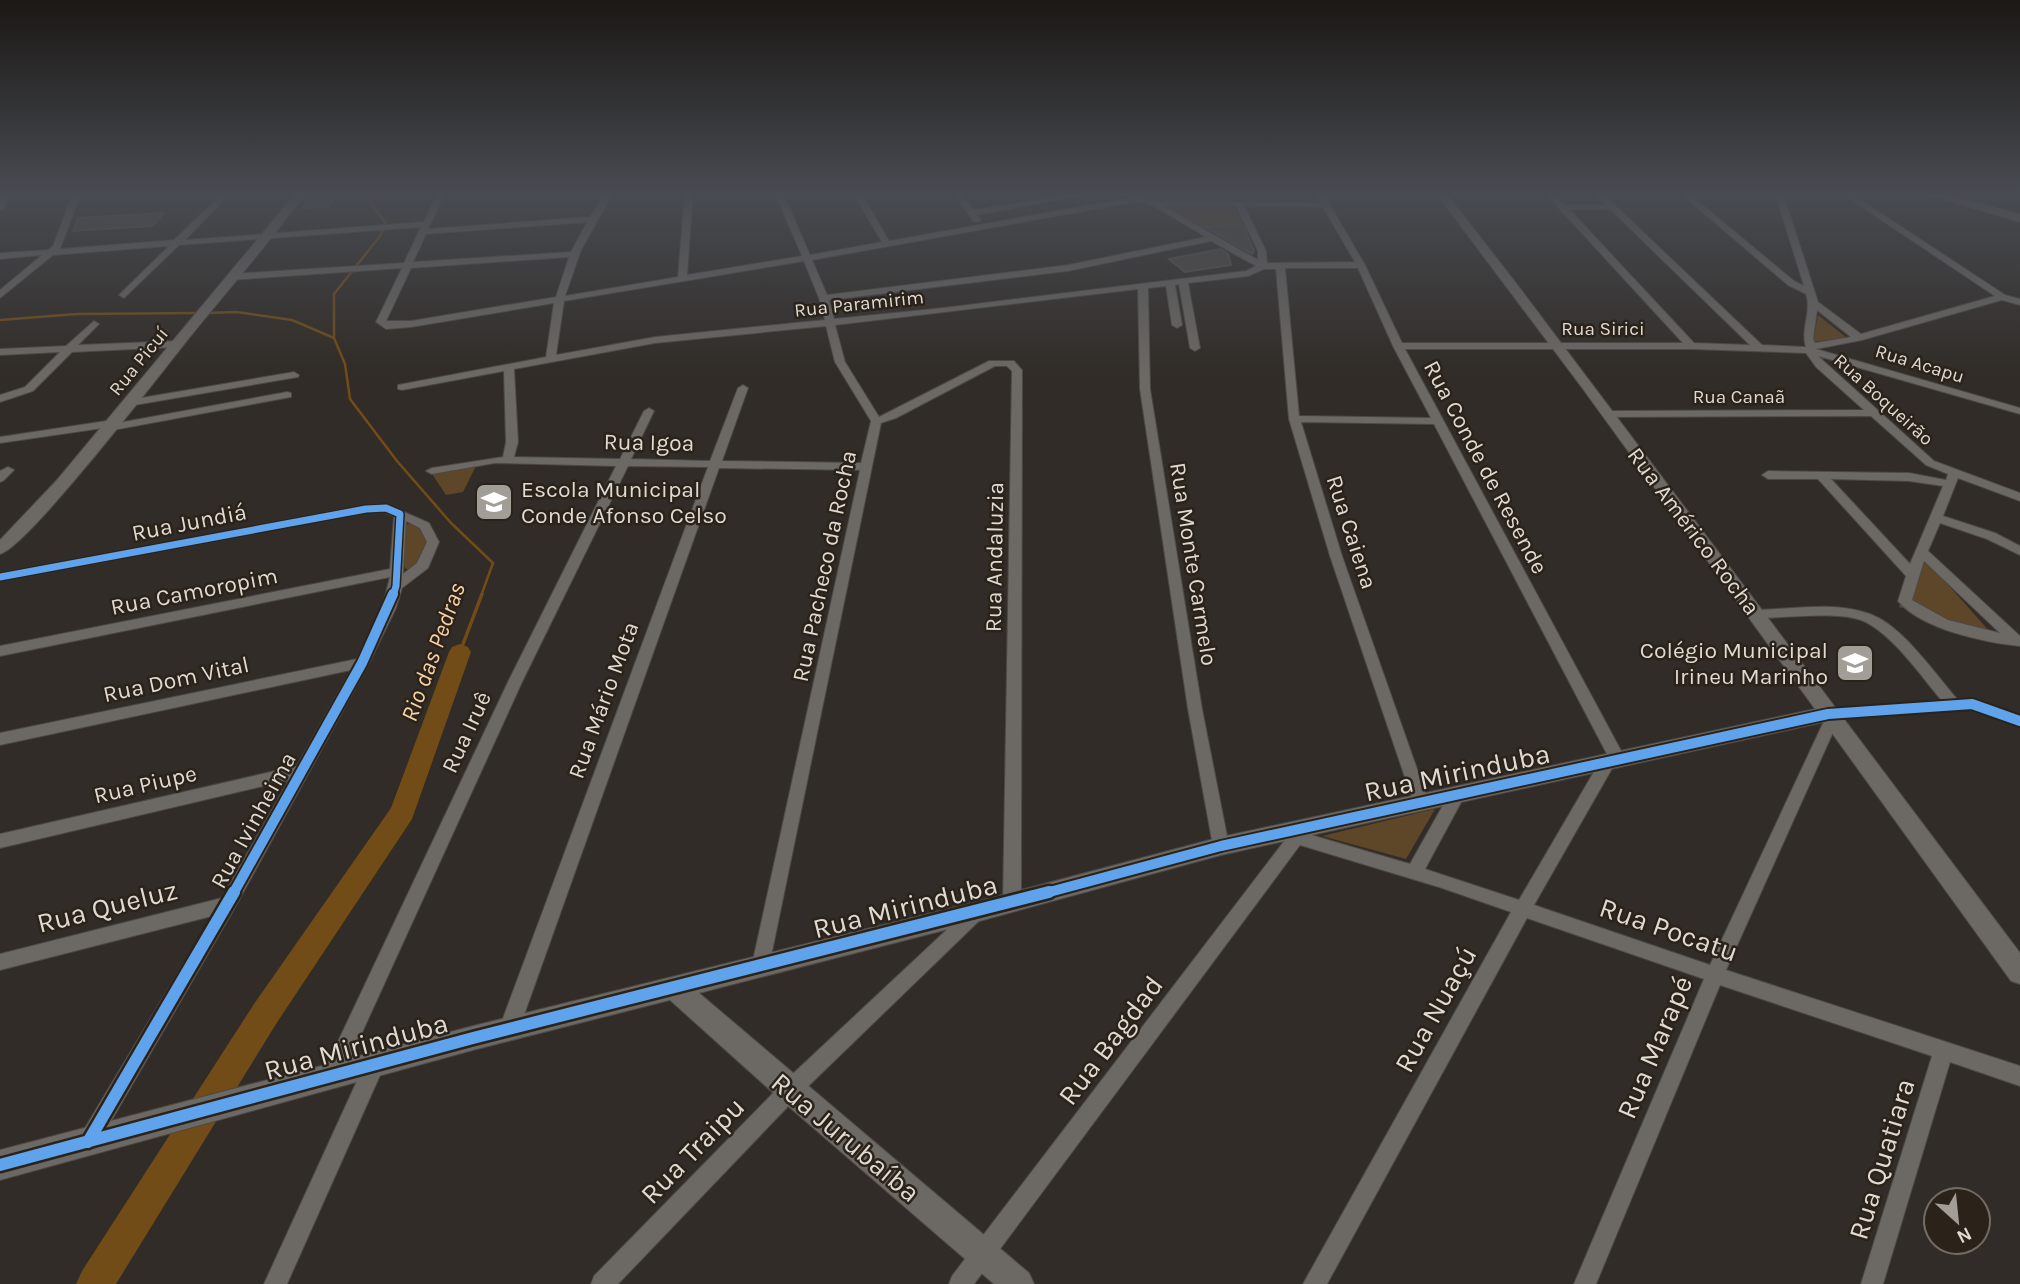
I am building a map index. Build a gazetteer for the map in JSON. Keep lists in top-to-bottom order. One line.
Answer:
{"streets":{"street":["Rua Paramirim","Rua Sirici","Rua Picuí","Rua Acapu","Rua Canaã","Rua Boqueirão","Rua Igoa","Rua Conde de Resende","Rua Jundiá","Rua Américo Rocha","Rua Caiena","Rua Andaluzia","Rua Monte Carmelo","Rua Pacheco da Rocha","Rua Camoropim","Rua Dom Vital","Rua Mário Mota","Rua Iruê","Rua Mirinduba","Rua Piupe","Rua Ivinheima","Rua Queluz","Rua Pocatu","Rua Nuaçú","Rua Bagdad","Rua Marapé","Rua Jurubaíba","Rua Traipu","Rua Quatiara"]},"crossings":[["Rua Paramirim","Rua Conde de Resende"],["Rua Paramirim","Rua Caiena"],["Rua Paramirim","Rua Monte Carmelo"],["Rua Sirici","Rua Acapu"],["Rua Sirici","Rua Boqueirão"],["Rua Sirici","Rua Conde de Resende"],["Rua Sirici","Rua Américo Rocha"],["Rua Acapu","Rua Boqueirão"],["Rua Canaã","Rua Boqueirão"],["Rua Canaã","Rua Américo Rocha"],["Rua Igoa","Rua Pacheco da Rocha"],["Rua Igoa","Rua Mário Mota"],["Rua Igoa","Rua Iruê"],["Rua Conde de Resende","Rua Mirinduba"],["Rua Conde de Resende","Rua Nuaçú"],["Rua Jundiá","Rua Ivinheima"],["Rua Américo Rocha","Rua Mirinduba"],["Rua Américo Rocha","Rua Marapé"],["Rua Caiena","Rua Mirinduba"],["Rua Andaluzia","Rua Pacheco da Rocha"],["Rua Andaluzia","Rua Mirinduba"],["Rua Monte Carmelo","Rua Mirinduba"],["Rua Pacheco da Rocha","Rua Mirinduba"],["Rua Camoropim","Rua Ivinheima"],["Rua Dom Vital","Rua Ivinheima"],["Rua Mário Mota","Rua Mirinduba"],["Rua Iruê","Rua Mirinduba"],["Rua Mirinduba","Rua Ivinheima"],["Rua Mirinduba","Rua Pocatu"],["Rua Mirinduba","Rua Nuaçú"],["Rua Mirinduba","Rua Bagdad"],["Rua Mirinduba","Rua Marapé"],["Rua Mirinduba","Rua Jurubaíba"],["Rua Mirinduba","Rua Traipu"],["Rua Piupe","Rua Ivinheima"],["Rua Ivinheima","Rua Queluz"],["Rua Pocatu","Rua Nuaçú"],["Rua Pocatu","Rua Bagdad"],["Rua Pocatu","Rua Marapé"],["Rua Pocatu","Rua Quatiara"],["Rua Bagdad","Rua Jurubaíba"],["Rua Jurubaíba","Rua Traipu"]],"water":["Rio das Pedras"],"places":{"school or university":["Escola Municipal Conde Afonso Celso","Colégio Municipal Irineu Marinho"]},"north":"bottom right"}
